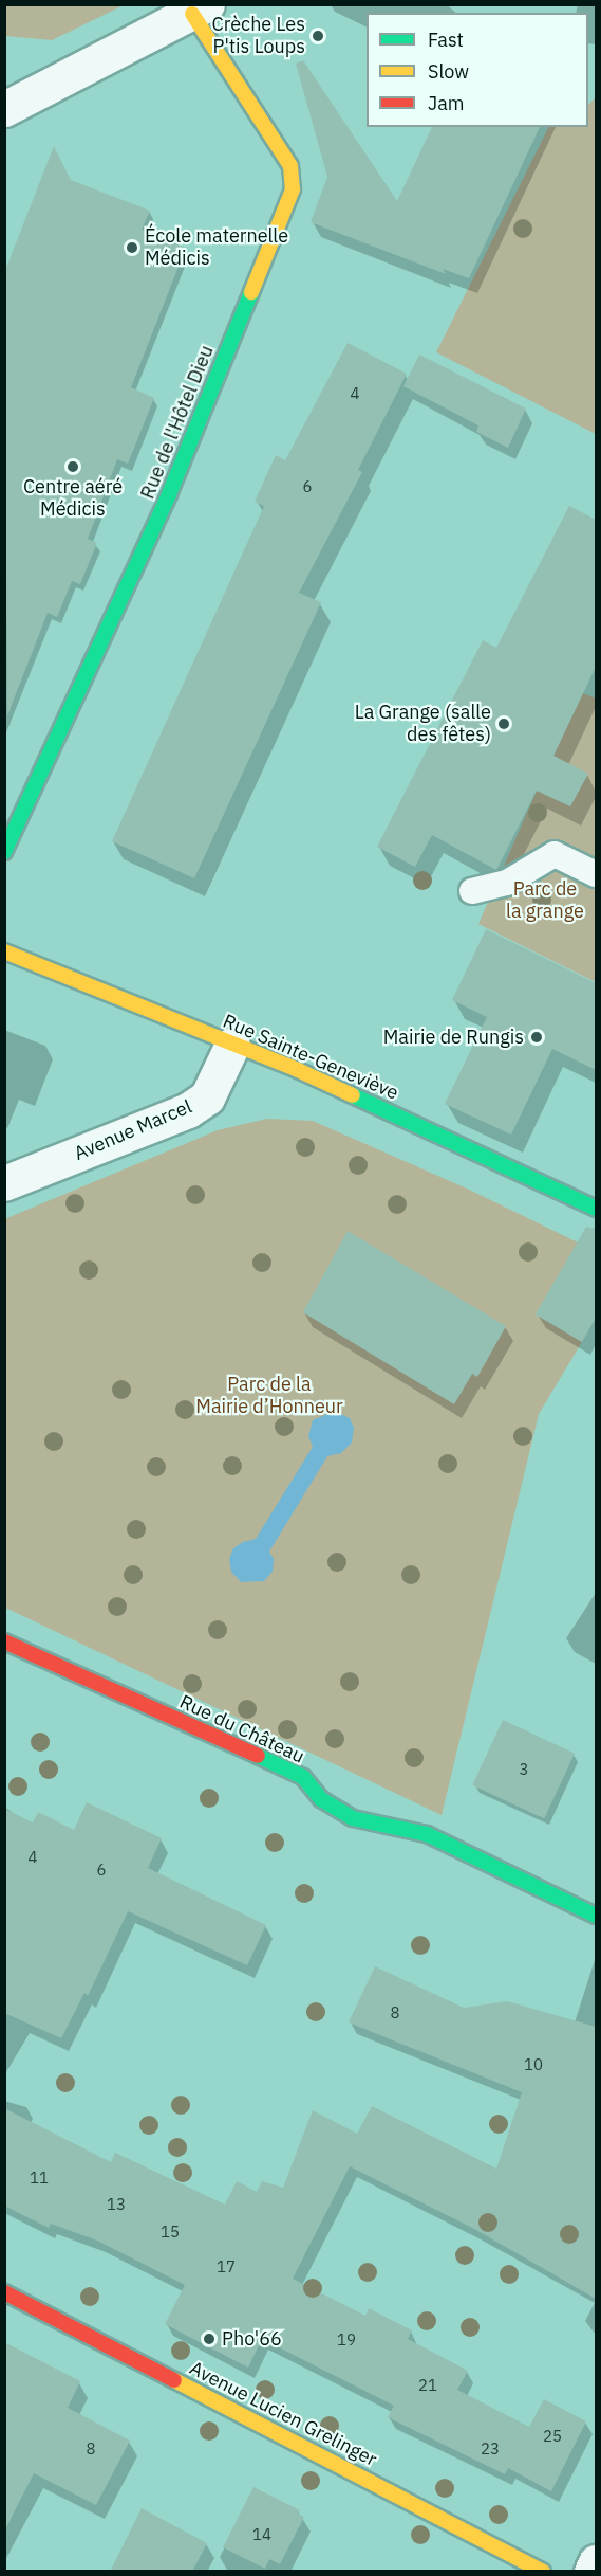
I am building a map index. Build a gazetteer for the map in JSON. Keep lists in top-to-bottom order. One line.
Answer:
{"streets":{"street":["Rue de l'Hôtel Dieu","Rue Sainte-Geneviève","Avenue Marcel","Rue du Château","Avenue Lucien Grelinger"]},"crossings":[["Rue Sainte-Geneviève","Avenue Marcel"]],"parks":["Parc de la grange","Parc de la Mairie d’Honneur"],"places":["Crèche Les P'tis Loups","École maternelle Médicis","Centre aéré Médicis","La Grange (salle des fêtes)","Mairie de Rungis","Pho'66"],"house_numbers":["4","6","3","4","6","8","10","11","13","15","17","19","21","25","8","23","14"],"legend":["Fast","Slow","Jam"]}
